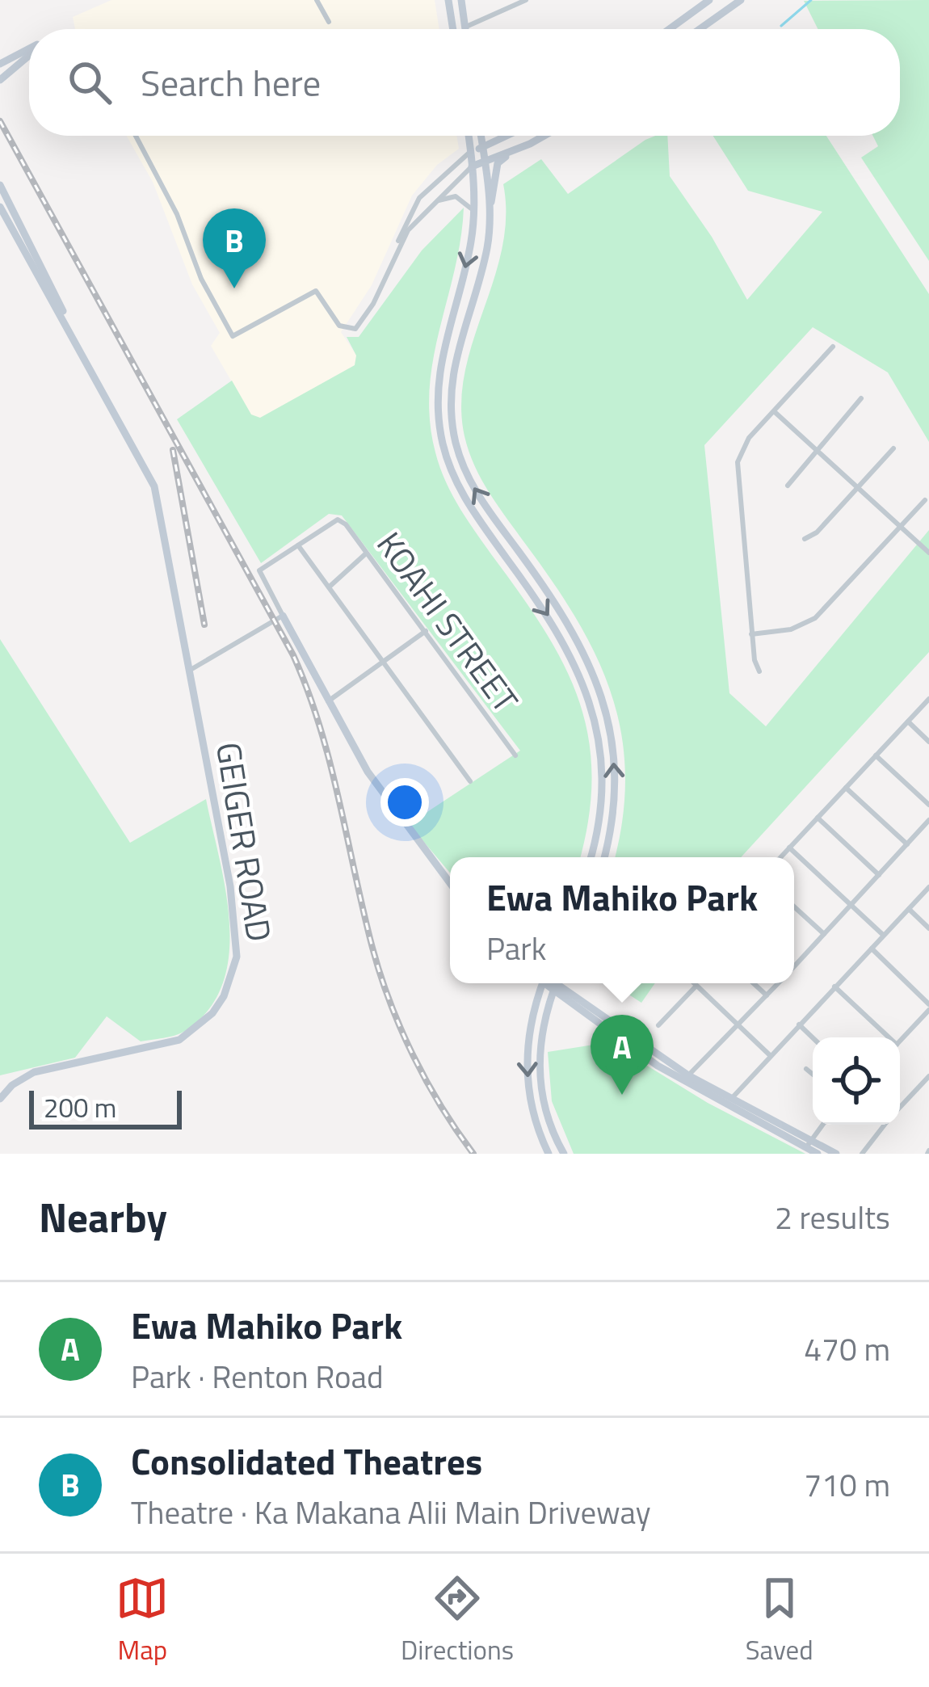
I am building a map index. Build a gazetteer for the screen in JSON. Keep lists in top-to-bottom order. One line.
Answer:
{"streets":{"main road":["GEIGER ROAD"],"street":["KOAHI STREET"]},"scale_bar":"200 m","page":{"search":"Search here","pins":["B","A"],"popup":["Ewa Mahiko Park","Park"],"scale":"200 m","heading":["Nearby","2 results"],"list":[{"mark":"A","name":"Ewa Mahiko Park","note":"Park · Renton Road","value":"470 m"},{"mark":"B","name":"Consolidated Theatres","note":"Theatre · Ka Makana Alii Main Driveway","value":"710 m"}],"nav":["Map","Directions","Saved"]}}
